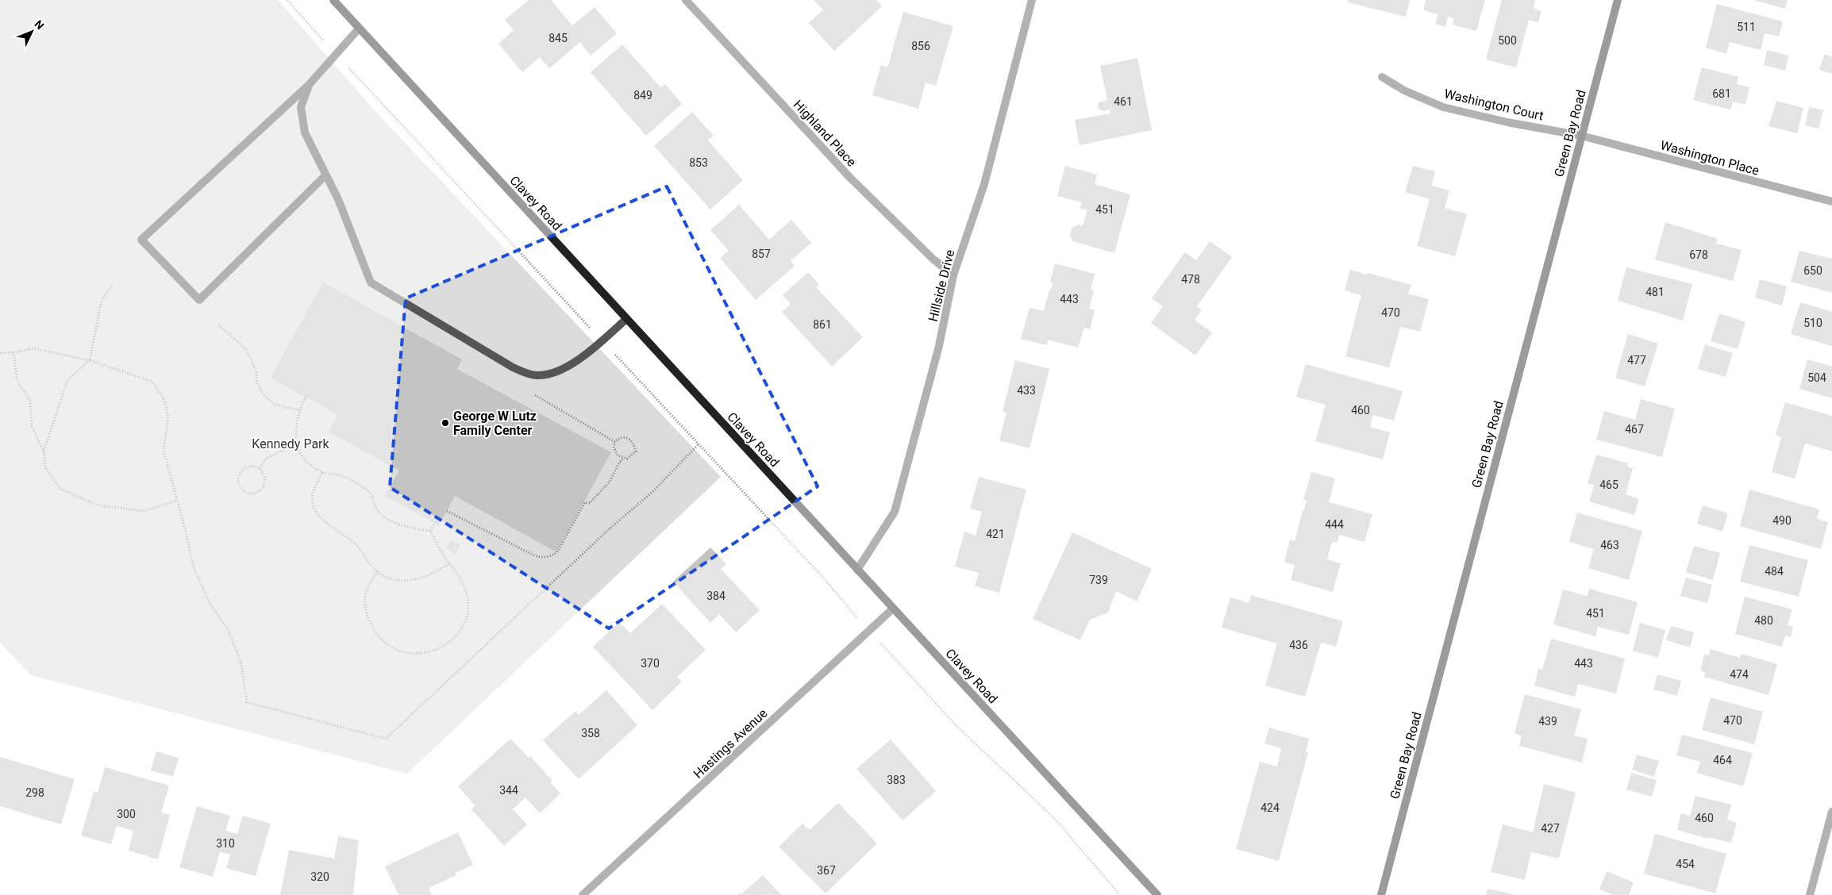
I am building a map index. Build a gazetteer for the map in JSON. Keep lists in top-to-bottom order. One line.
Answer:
{"streets":{"main road":["Green Bay Road","Clavey Road"],"street":["Washington Court","Highland Place","Washington Place","Hillside Drive","Hastings Avenue"]},"crossings":[["Washington Court","Green Bay Road"],["Washington Court","Washington Place"],["Highland Place","Hillside Drive"],["Green Bay Road","Washington Place"],["Clavey Road","Hillside Drive"],["Clavey Road","Hastings Avenue"]],"parks":["Kennedy Park"],"places":["George W Lutz Family Center"],"house_numbers":["511","845","500","856","681","849","461","853","451","857","678","650","478","481","443","470","510","861","477","504","433","460","467","465","490","444","421","463","484","739","384","451","480","436","370","443","474","470","439","358","464","383","344","298","424","300","460","427","310","454","367","320"],"north":"top right"}
